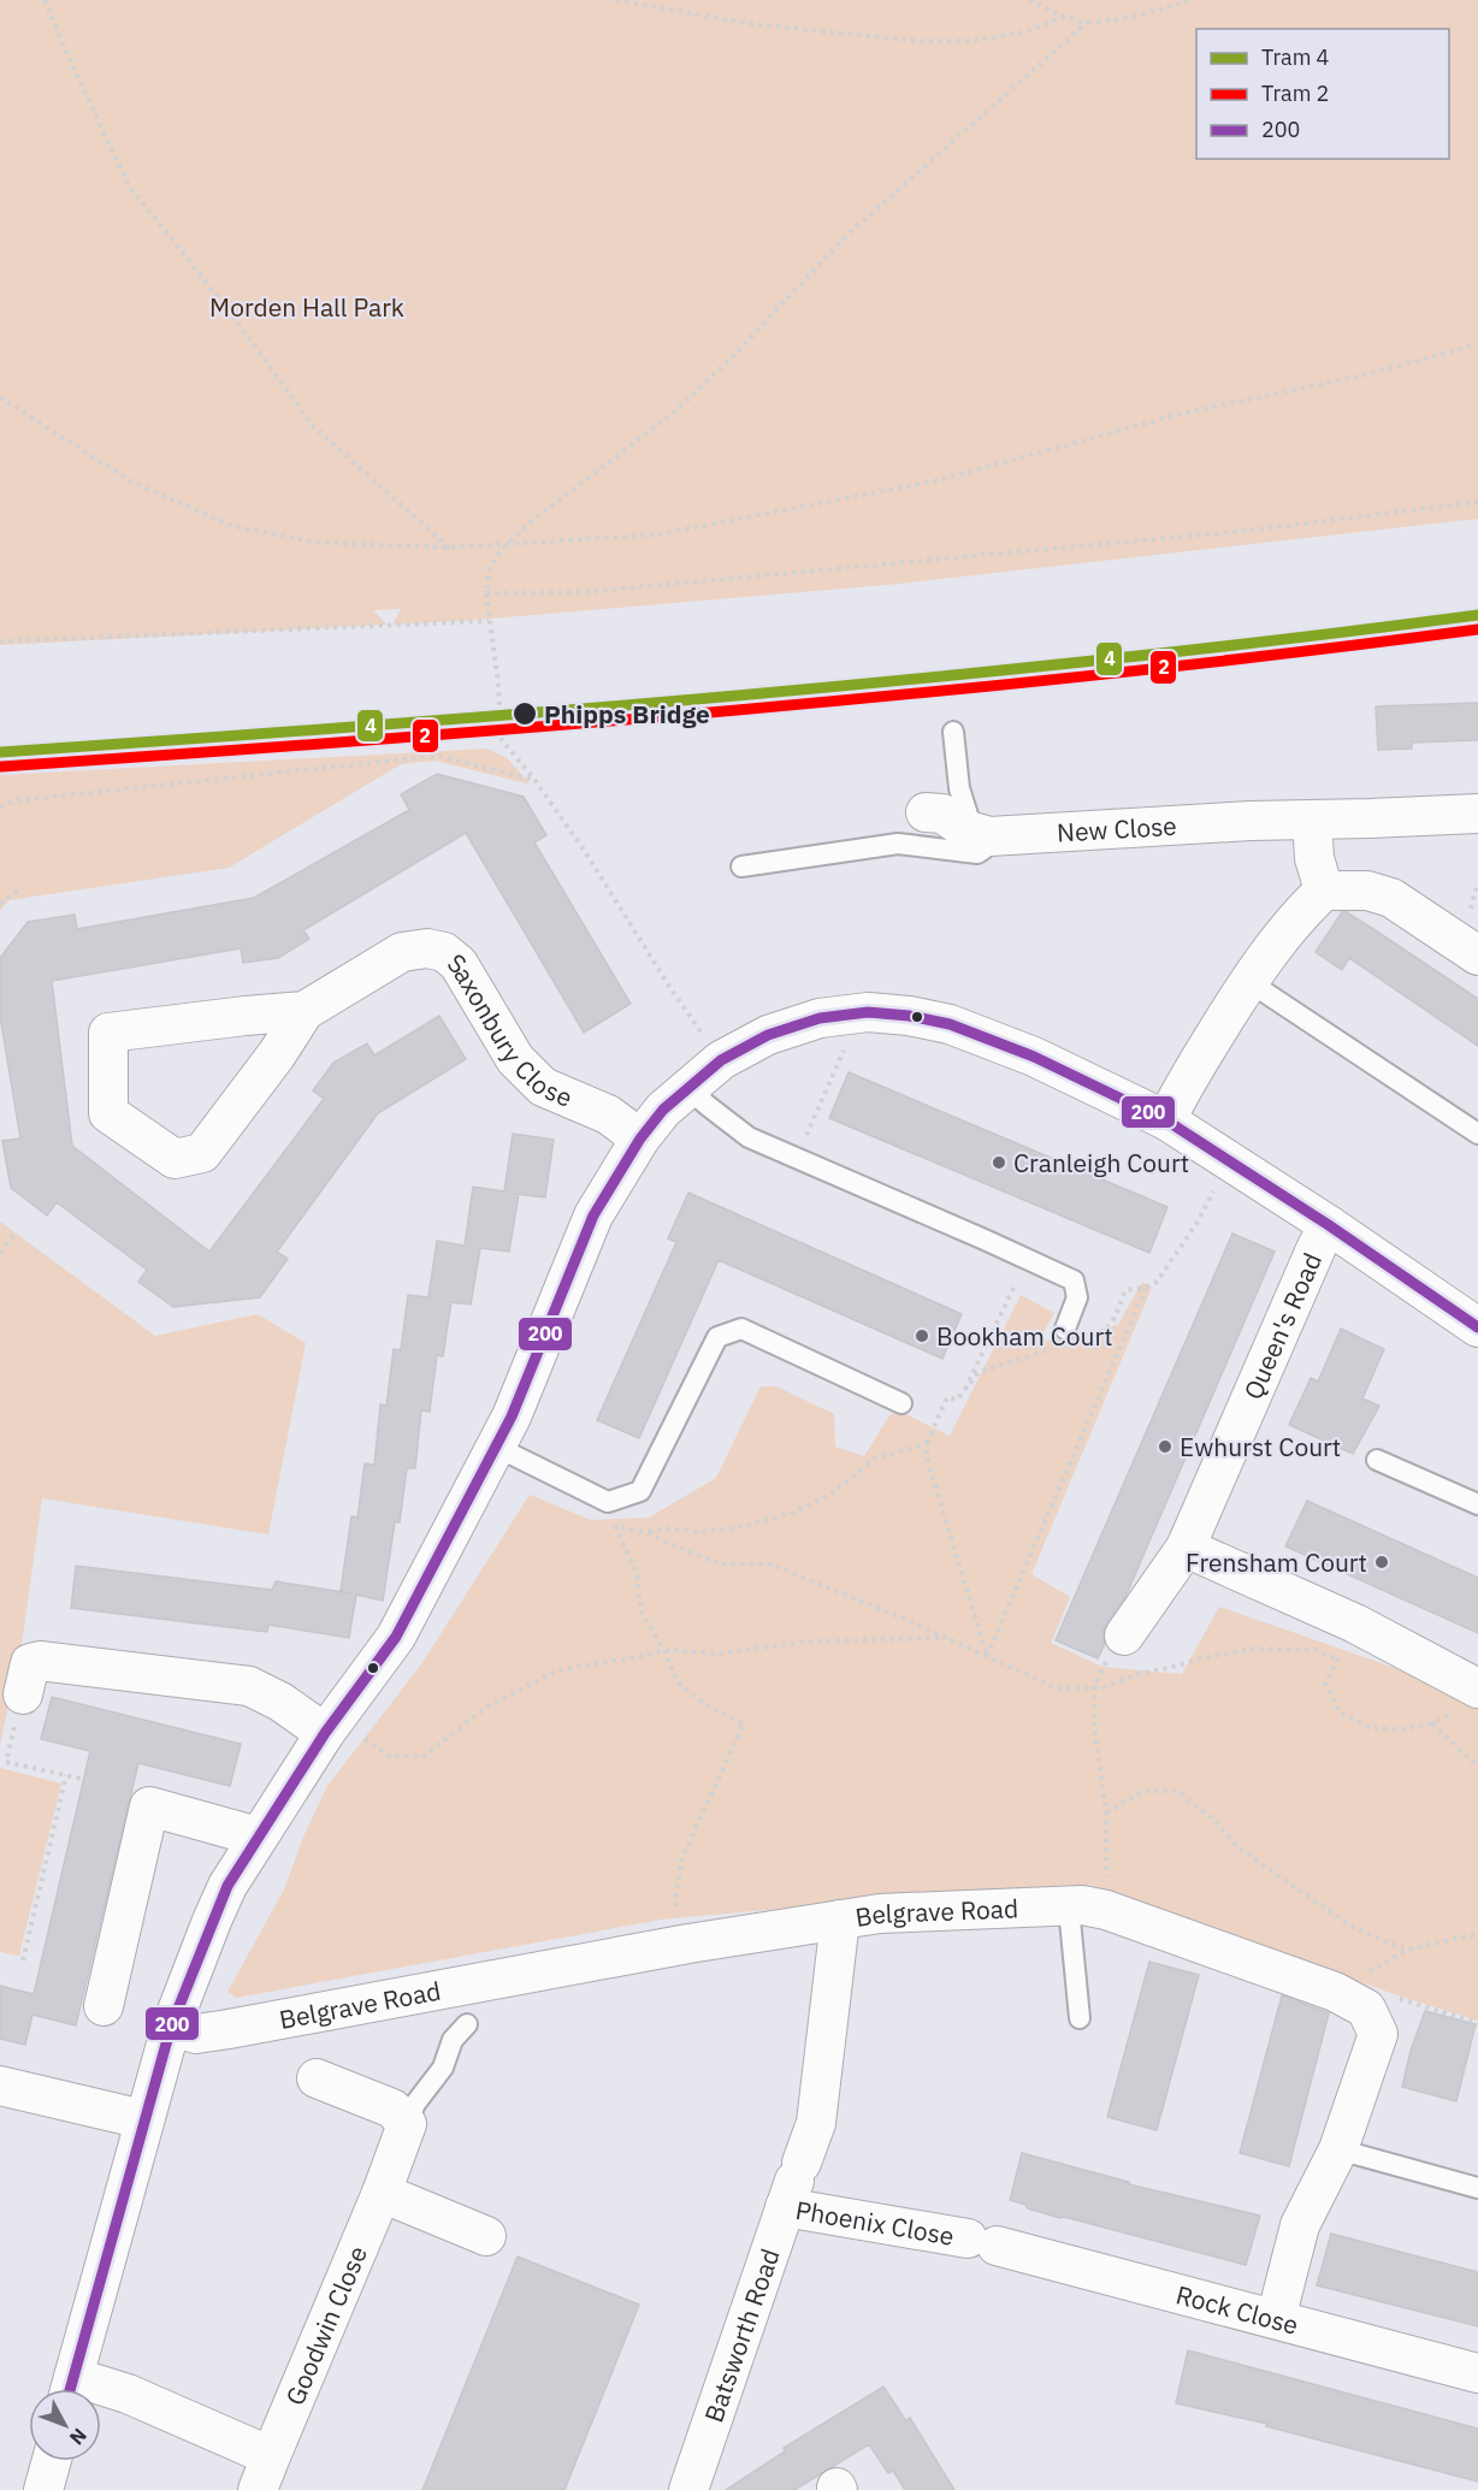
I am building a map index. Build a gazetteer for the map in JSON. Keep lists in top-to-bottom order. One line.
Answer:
{"streets":{"street":["New Close","Saxonbury Close","Queen's Road","Belgrave Road","Phoenix Close","Rock Close","Goodwin Close","Batsworth Road"]},"crossings":[["Belgrave Road","Batsworth Road"],["Phoenix Close","Rock Close"],["Phoenix Close","Batsworth Road"]],"parks":["Morden Hall Park"],"places":["Phipps Bridge","Cranleigh Court","Bookham Court","Ewhurst Court","Frensham Court"],"lines":["tram line 4","tram line 2","transit line 200"],"legend":["Tram 4","Tram 2","200"],"north":"bottom right"}
